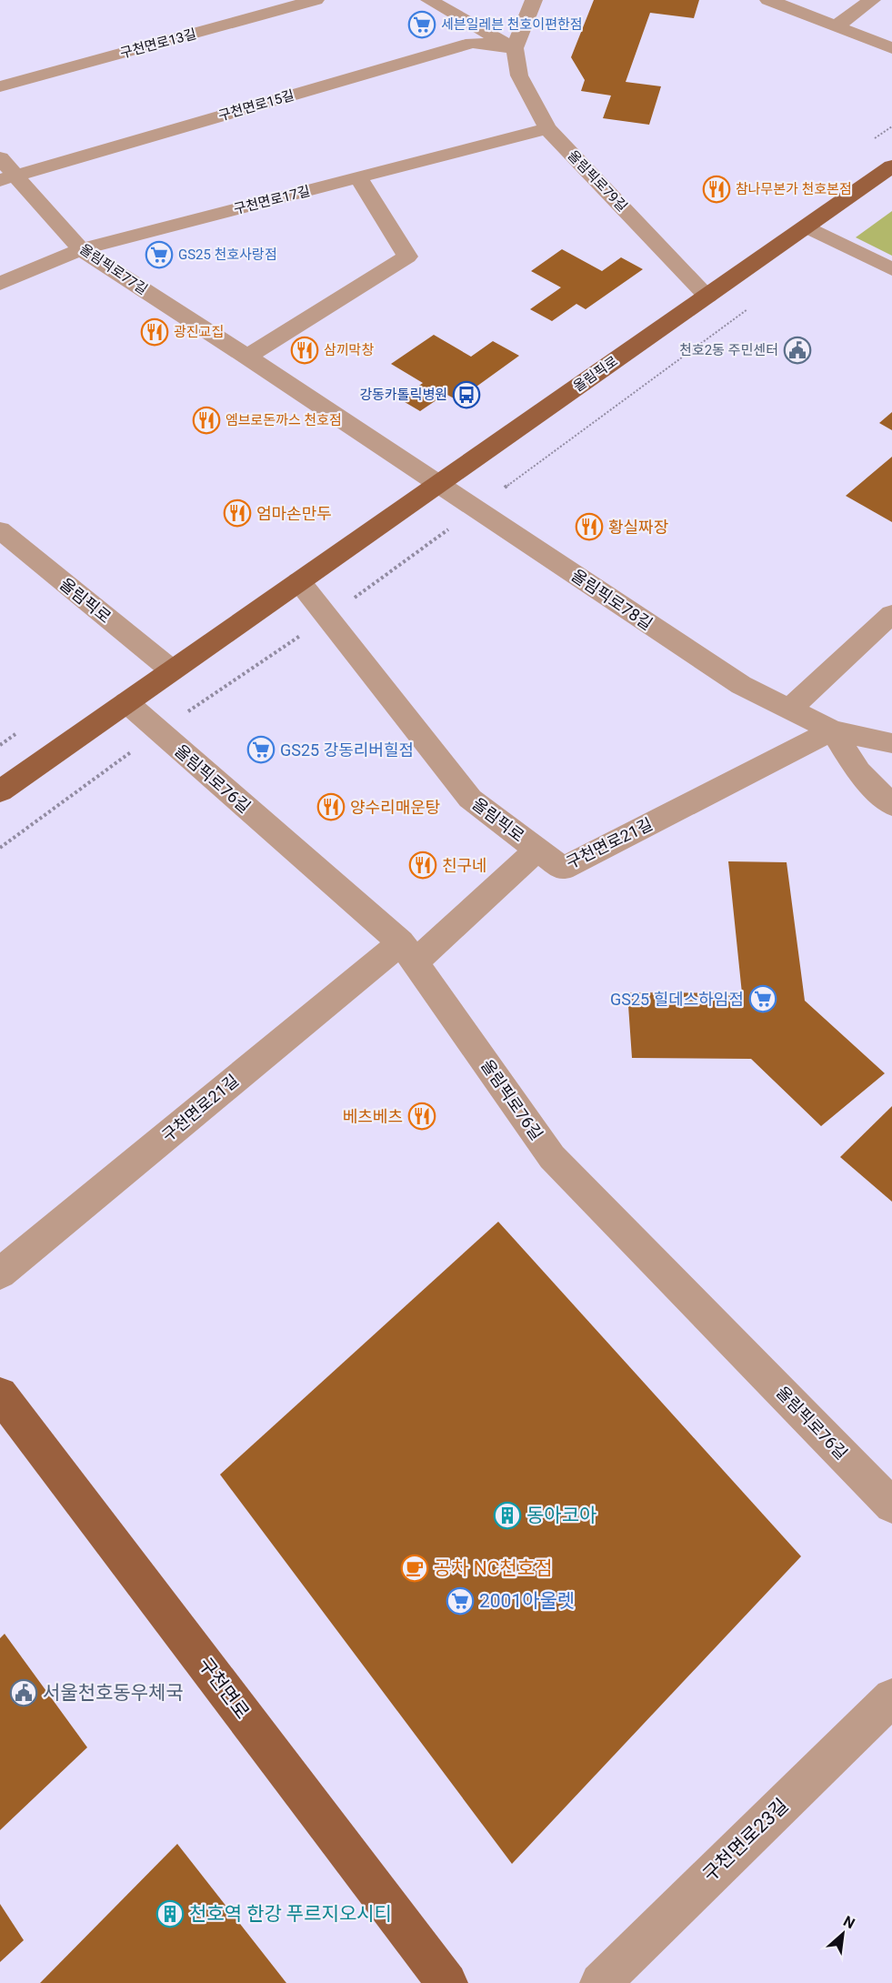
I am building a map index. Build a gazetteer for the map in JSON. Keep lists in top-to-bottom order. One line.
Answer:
{"streets":{"main road":["올림픽로","구천면로"],"street":["구천면로13길","구천면로15길","올림픽로79길","구천면로17길","올림픽로77길","올림픽로78길","올림픽로76길","구천면로21길","구천면로23길"]},"crossings":[["구천면로15길","올림픽로79길"],["구천면로15길","올림픽로77길"],["올림픽로79길","구천면로17길"],["올림픽로79길","올림픽로"],["구천면로17길","올림픽로77길"],["올림픽로77길","올림픽로"],["올림픽로77길","올림픽로78길"],["올림픽로","올림픽로78길"],["올림픽로","올림픽로76길"],["올림픽로","구천면로21길"],["올림픽로78길","구천면로21길"],["올림픽로76길","구천면로21길"]],"places":{"supermarket":["세븐일레븐 천호이편한점","GS25 천호사랑점","GS25 강동리버힐점","GS25 힐데스하임점","2001아울렛"],"restaurant":["참나무본가 천호본점","광진교집","삼끼막창","엠브로돈까스 천호점","엄마손만두","황실짜장","양수리매운탕","친구네","베츠베츠"],"public building":["천호2동 주민센터","서울천호동우체국"],"bus stop":["강동카톨릭병원"],"building":["동아코아","천호역 한강 푸르지오시티"],"cafe":["공차 NC천호점"]},"north":"top right"}
